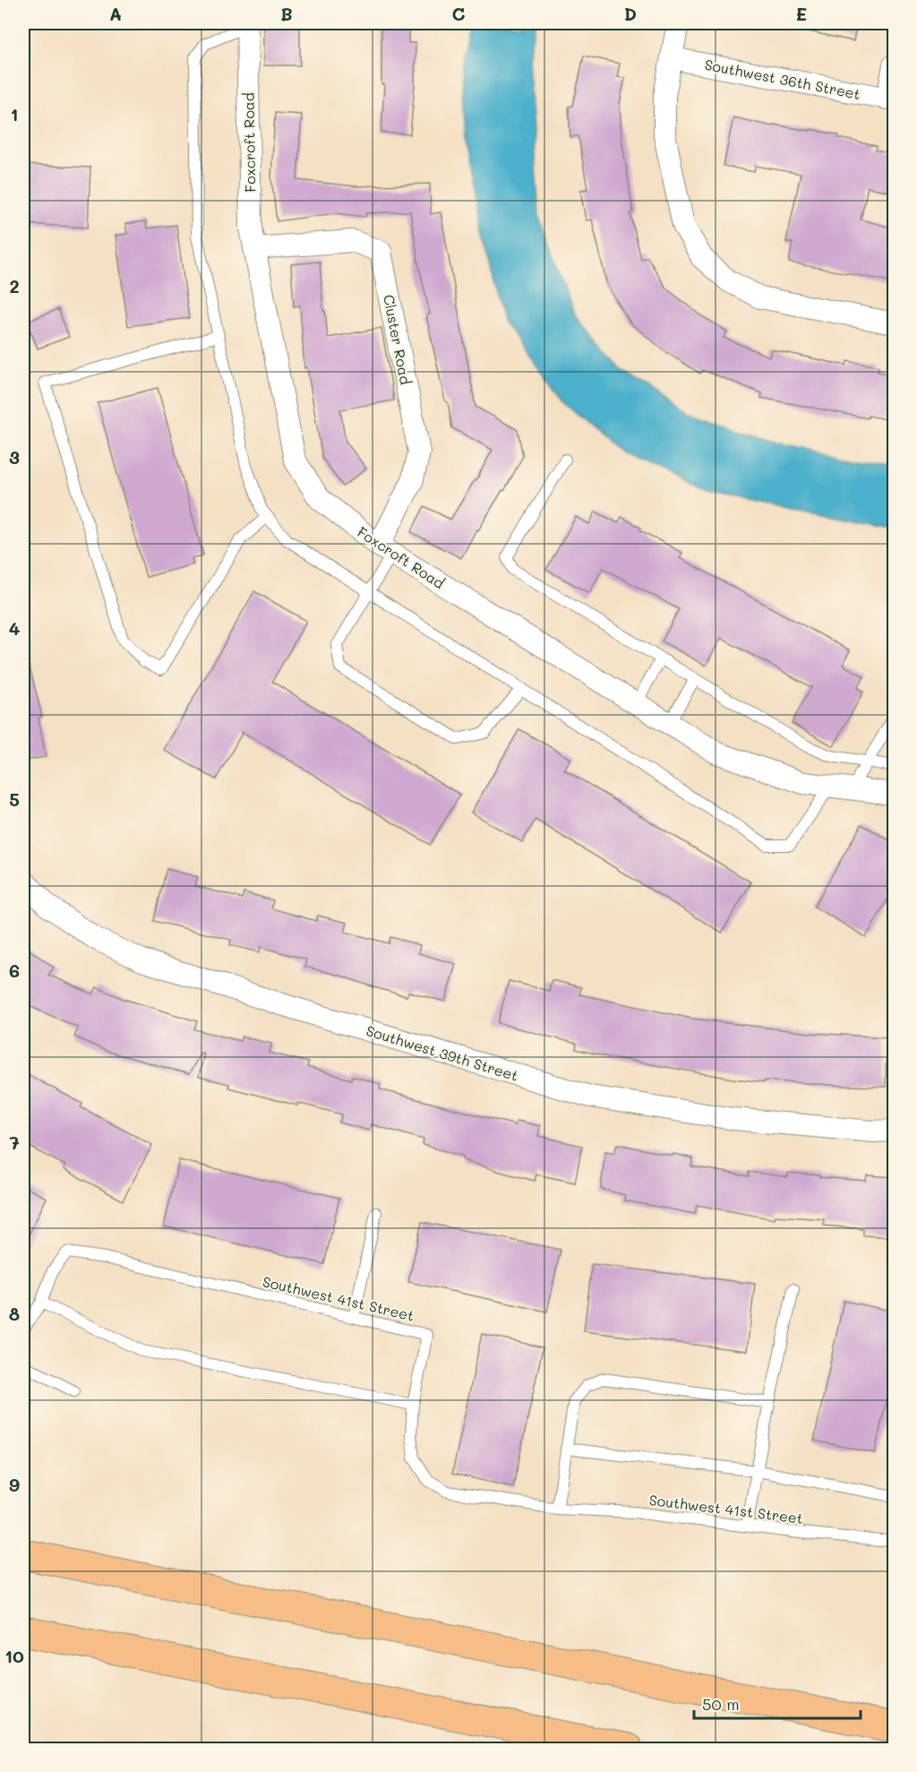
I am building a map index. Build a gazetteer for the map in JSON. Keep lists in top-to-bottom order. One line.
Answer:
{"streets":{"street":["Southwest 36th Street","Foxcroft Road","Cluster Road","Southwest 39th Street"],"lane":["Southwest 41st Street"]},"crossings":[["Foxcroft Road","Cluster Road"]],"scale_bar":"50 m","grid":{"columns":["A","B","C","D","E"],"rows":["1","2","3","4","5","6","7","8","9","10"]}}
